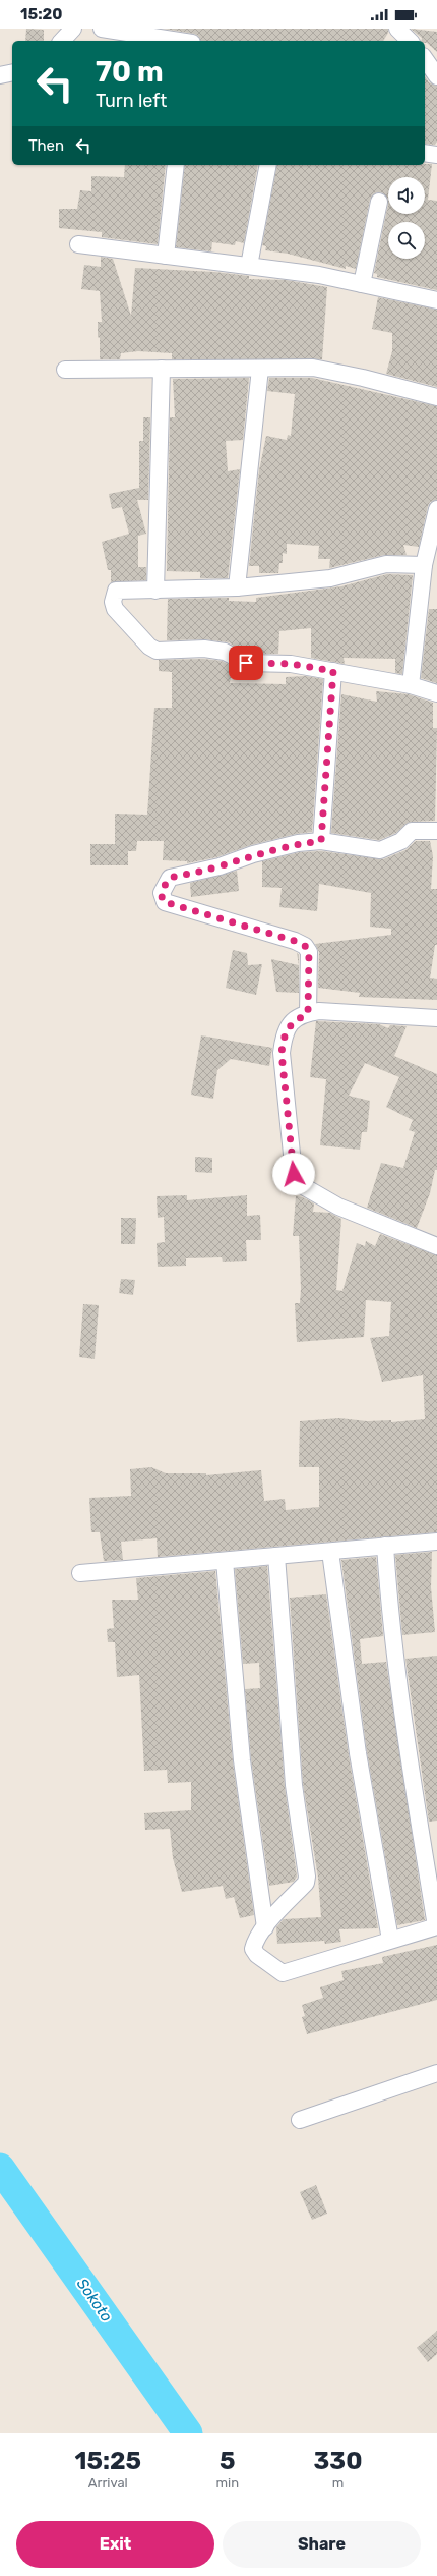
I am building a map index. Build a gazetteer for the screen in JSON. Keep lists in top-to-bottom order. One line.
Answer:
{"water":["Sokoto"],"page":{"status":"15:20","turn":["70 m","Turn left"],"then":"Then","eta":["15:25","Arrival","5","min","330","m"],"buttons":["Exit","Share"]}}
